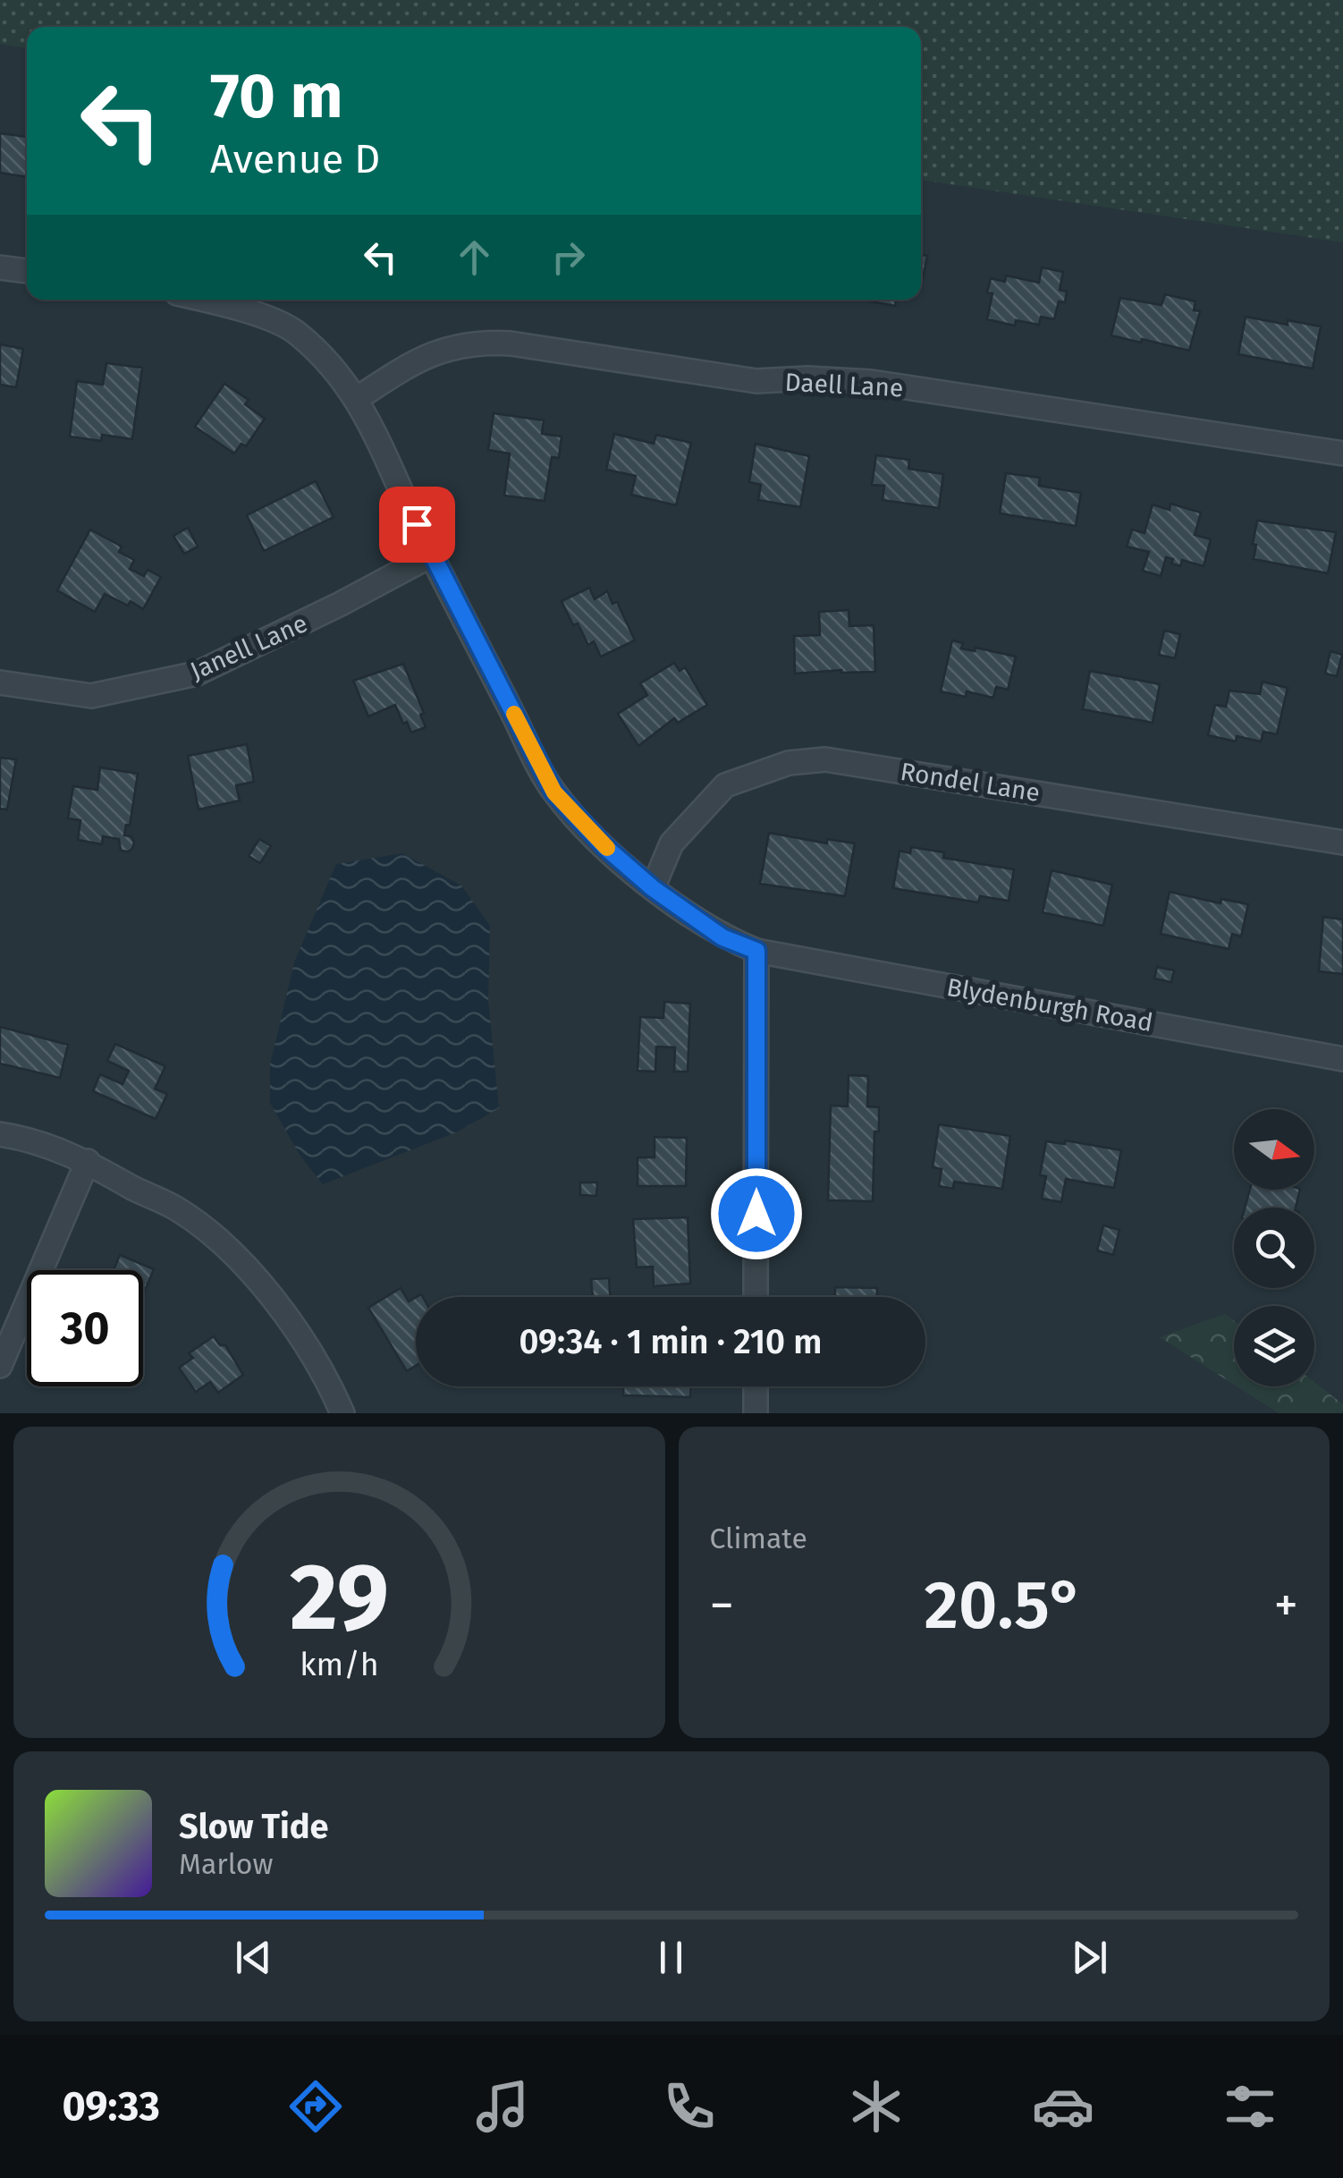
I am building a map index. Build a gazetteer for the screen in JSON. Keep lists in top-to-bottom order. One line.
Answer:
{"streets":{"street":["Daell Lane","Janell Lane","Rondel Lane","Blydenburgh Road"]},"crossings":[["Daell Lane","Blydenburgh Road"],["Janell Lane","Blydenburgh Road"],["Rondel Lane","Blydenburgh Road"]],"north":"right","page":{"turn":["70 m","Avenue D"],"limit":"30","trip":"09:34 · 1 min · 210 m","tile":"Climate","heat":["−","20.5°","+"],"song":["Slow Tide","Marlow"],"tabs":"09:33","gauge":["29","km/h"]}}
